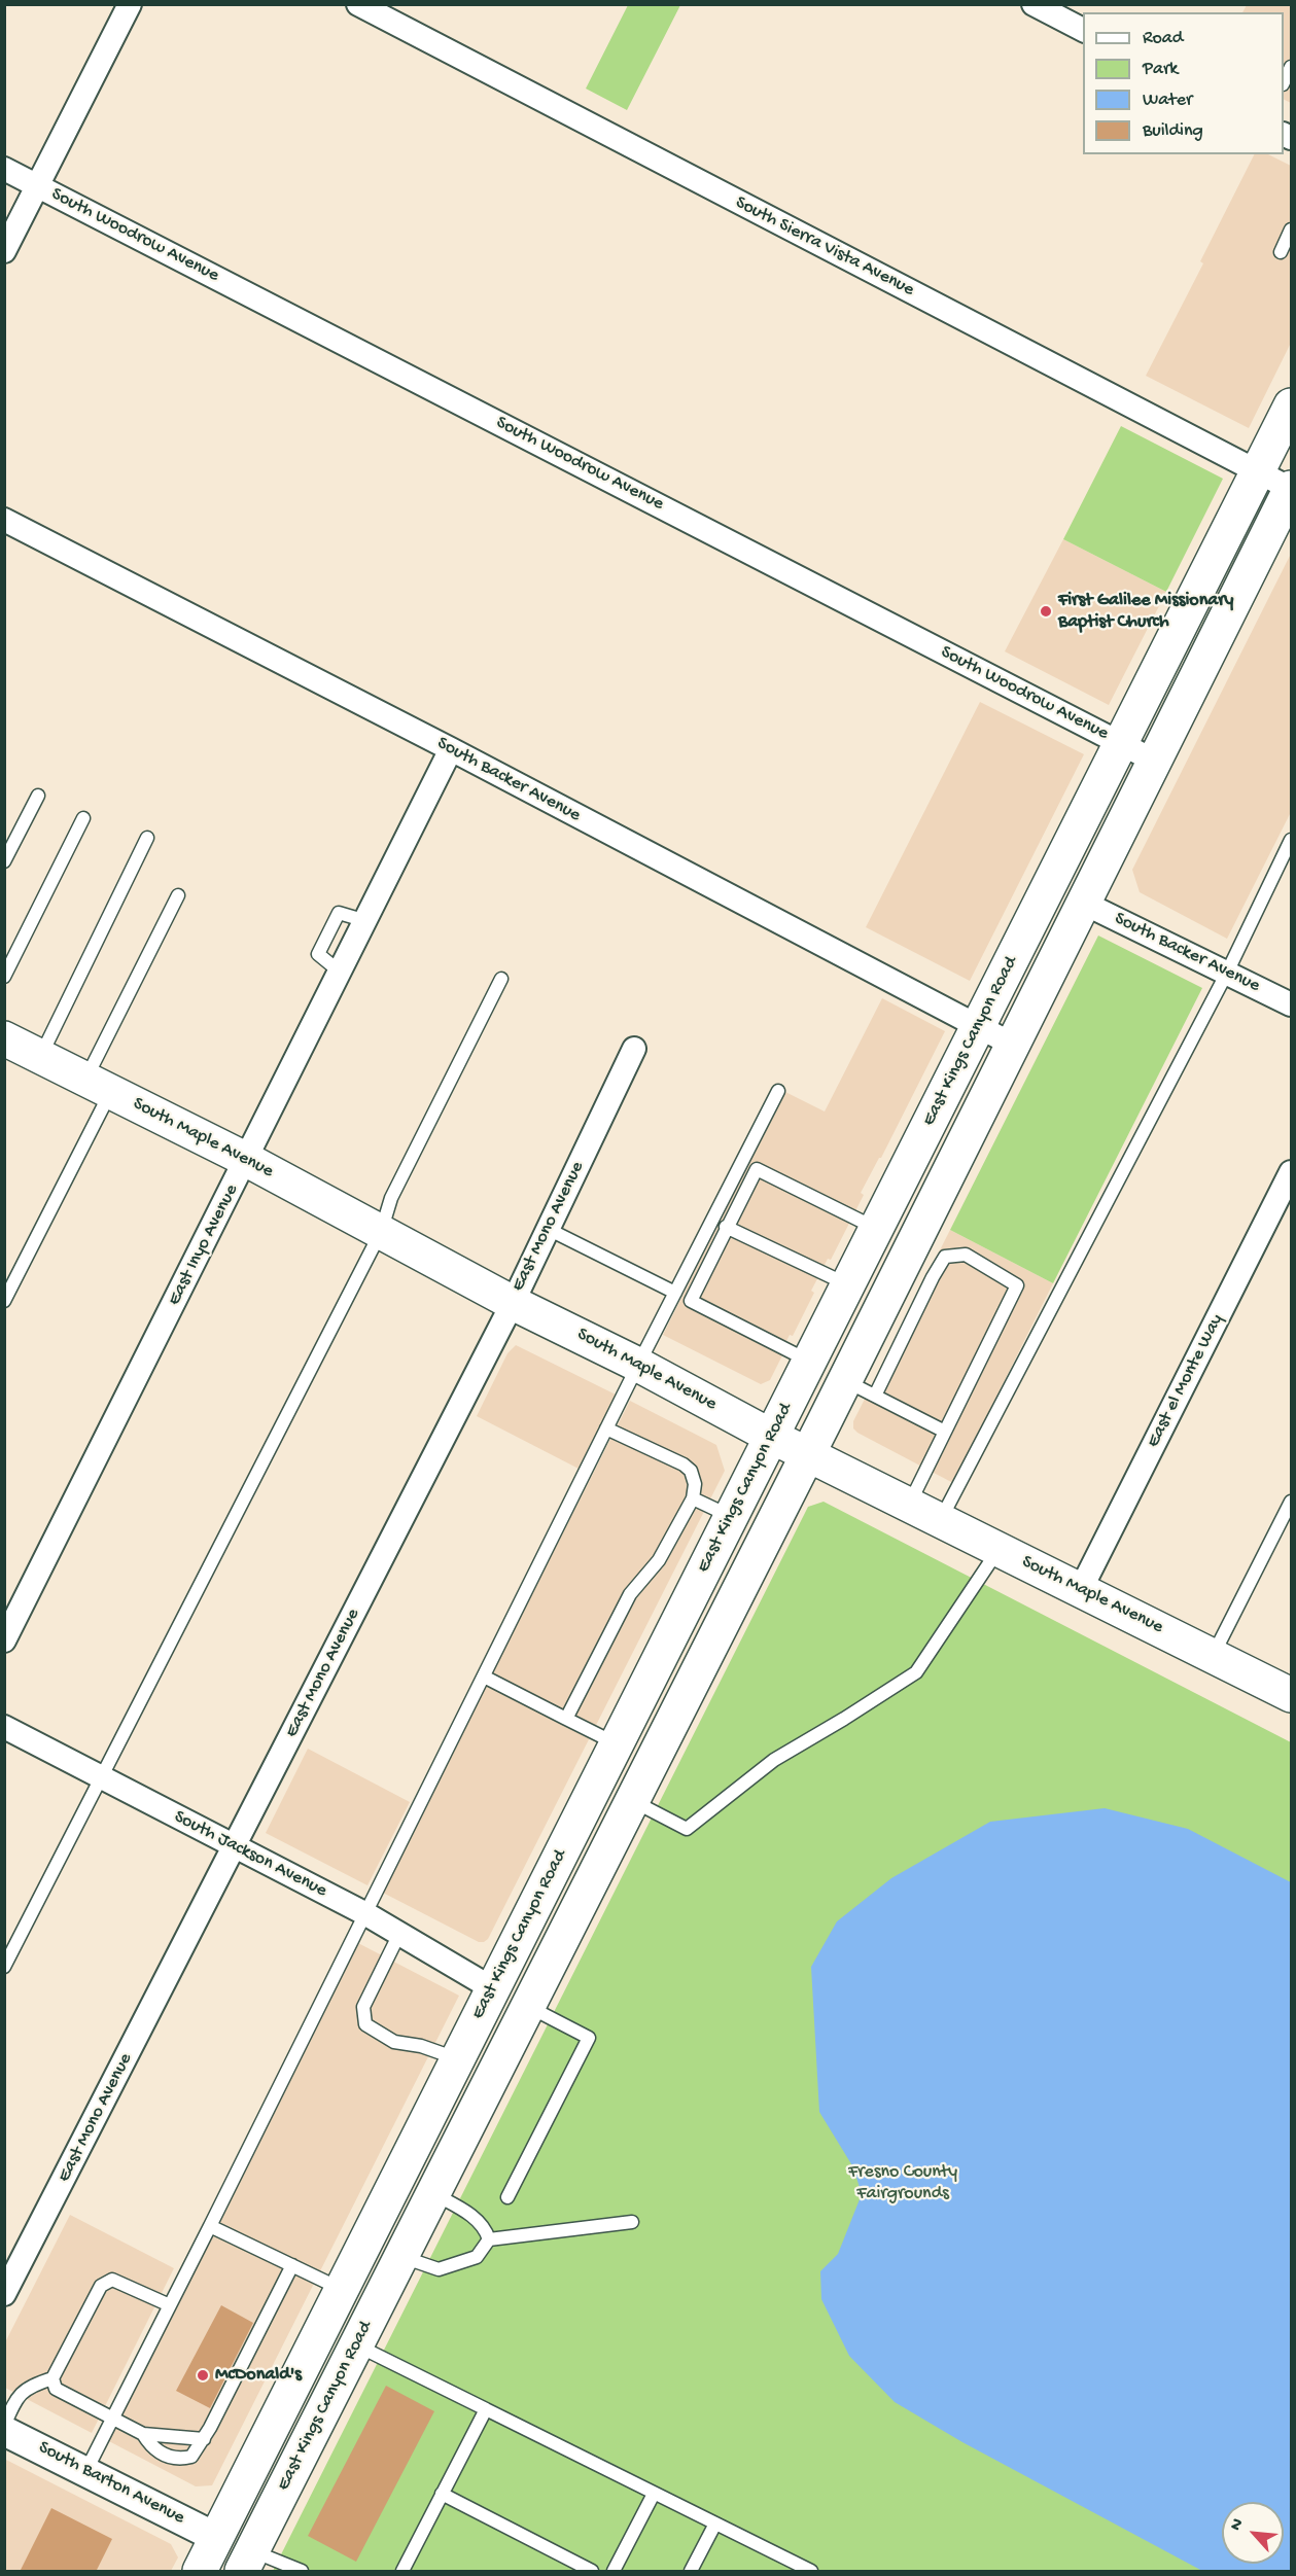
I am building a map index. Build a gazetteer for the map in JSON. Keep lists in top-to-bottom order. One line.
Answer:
{"streets":{"main road":["East Kings Canyon Road","South Maple Avenue"],"street":["South Woodrow Avenue","South Sierra Vista Avenue","South Backer Avenue","East Mono Avenue","East Inyo Avenue","East el Monte Way","South Jackson Avenue","South Barton Avenue"]},"crossings":[["South Woodrow Avenue","East Kings Canyon Road"],["South Sierra Vista Avenue","East Kings Canyon Road"],["South Backer Avenue","East Kings Canyon Road"],["South Backer Avenue","East Inyo Avenue"],["East Kings Canyon Road","South Maple Avenue"],["East Kings Canyon Road","South Jackson Avenue"],["East Kings Canyon Road","South Barton Avenue"],["South Maple Avenue","East Mono Avenue"],["South Maple Avenue","East Inyo Avenue"],["South Maple Avenue","East el Monte Way"],["East Mono Avenue","South Jackson Avenue"]],"parks":["Fresno County Fairgrounds"],"places":["First Galilee Missionary Baptist Church","McDonald's"],"legend":["Road","Park","Water","Building"],"north":"top left"}
